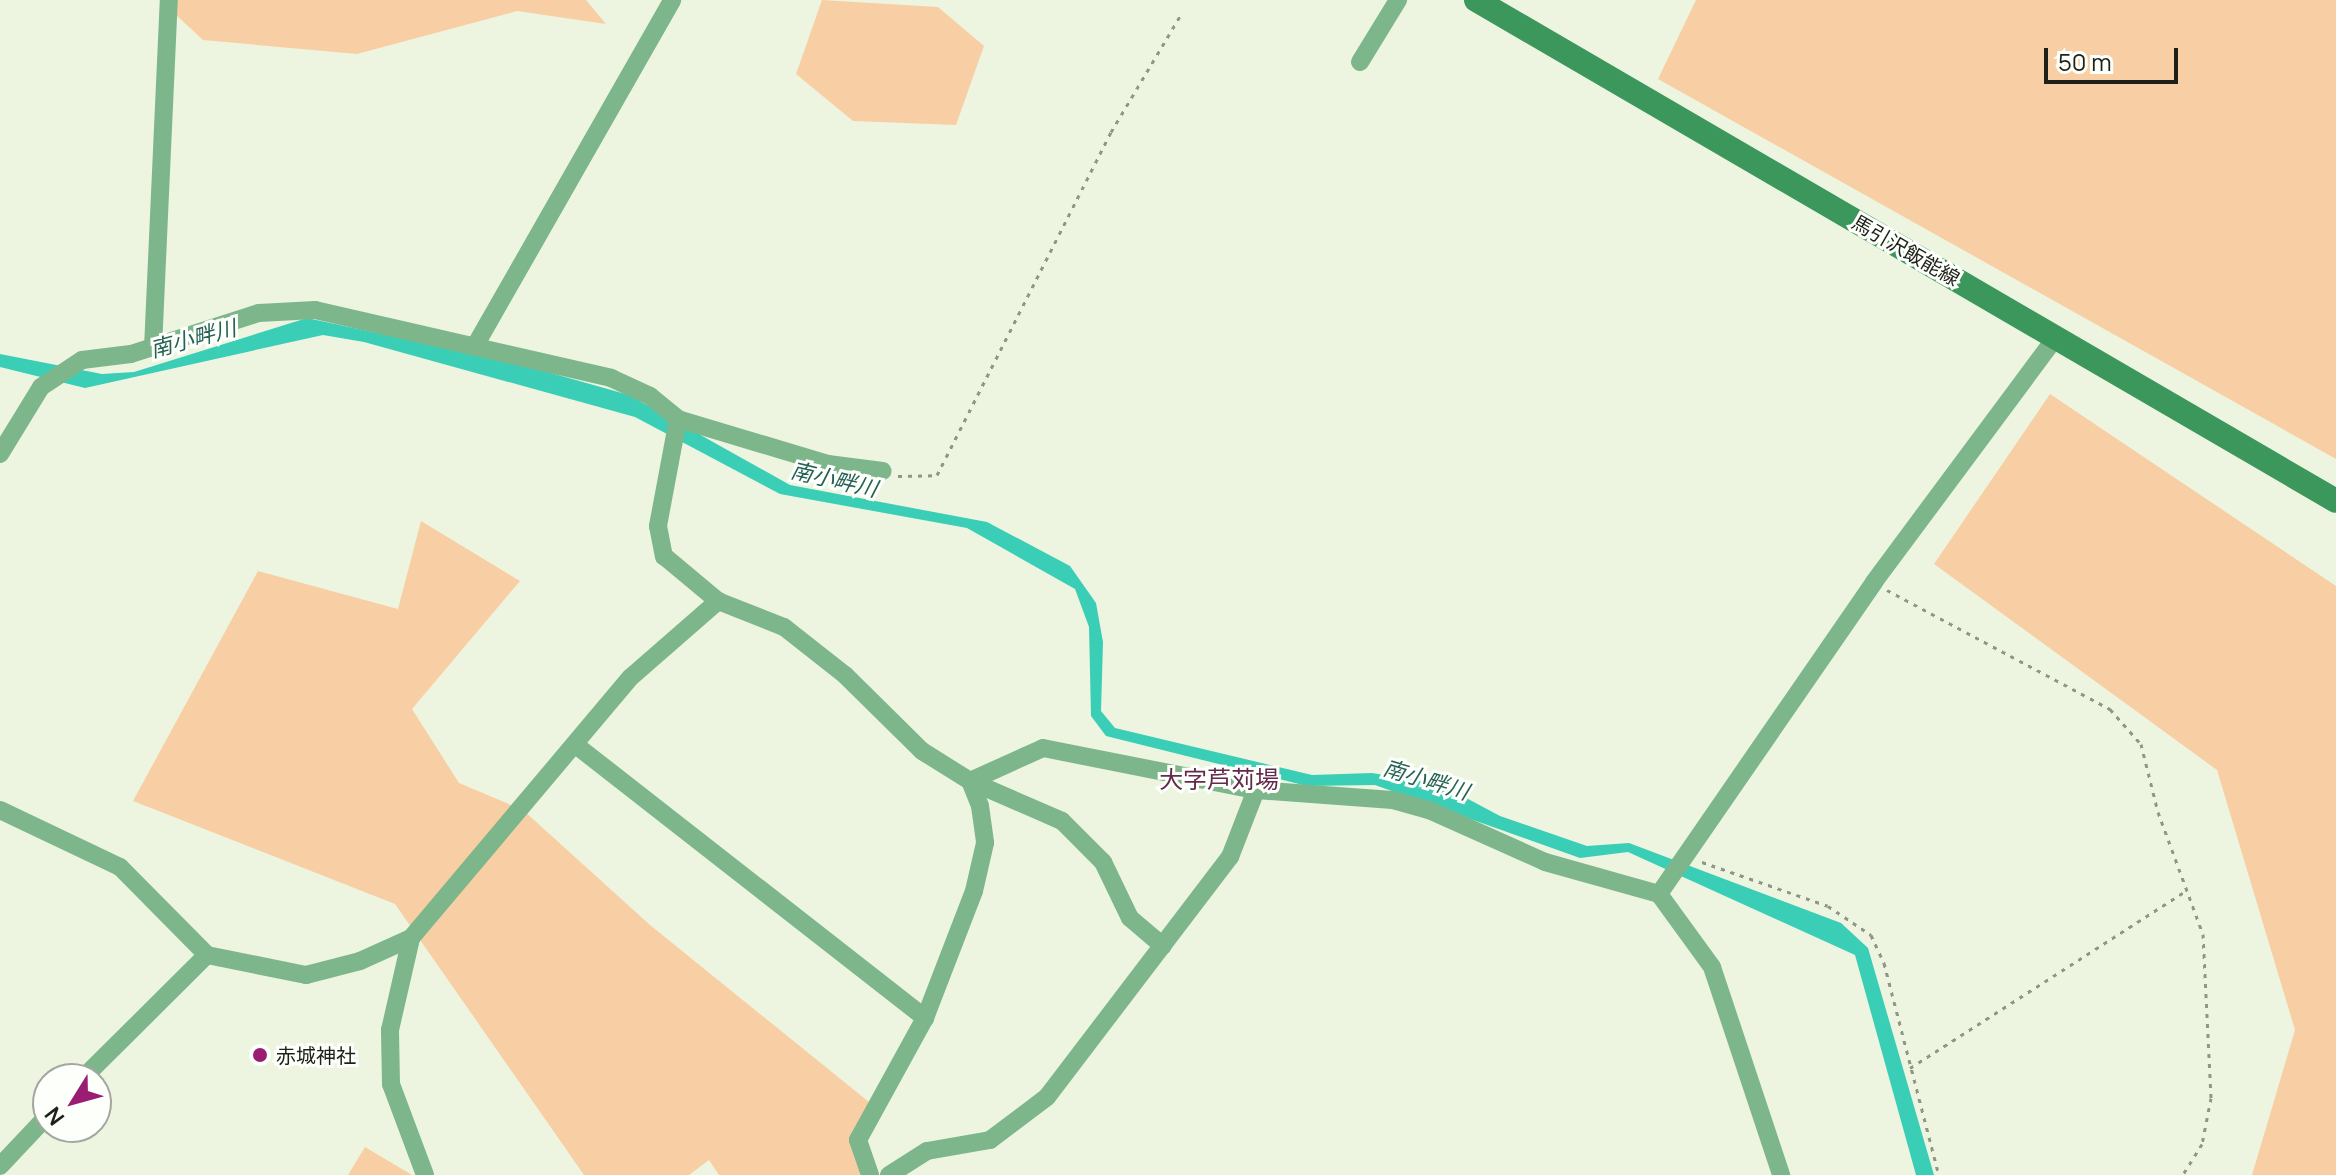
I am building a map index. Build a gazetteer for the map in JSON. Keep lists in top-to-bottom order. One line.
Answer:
{"streets":{"main road":["馬引沢飯能線"]},"districts":["大字芦苅場"],"water":["南小畔川"],"places":["赤城神社"],"scale_bar":"50 m","north":"bottom left"}
